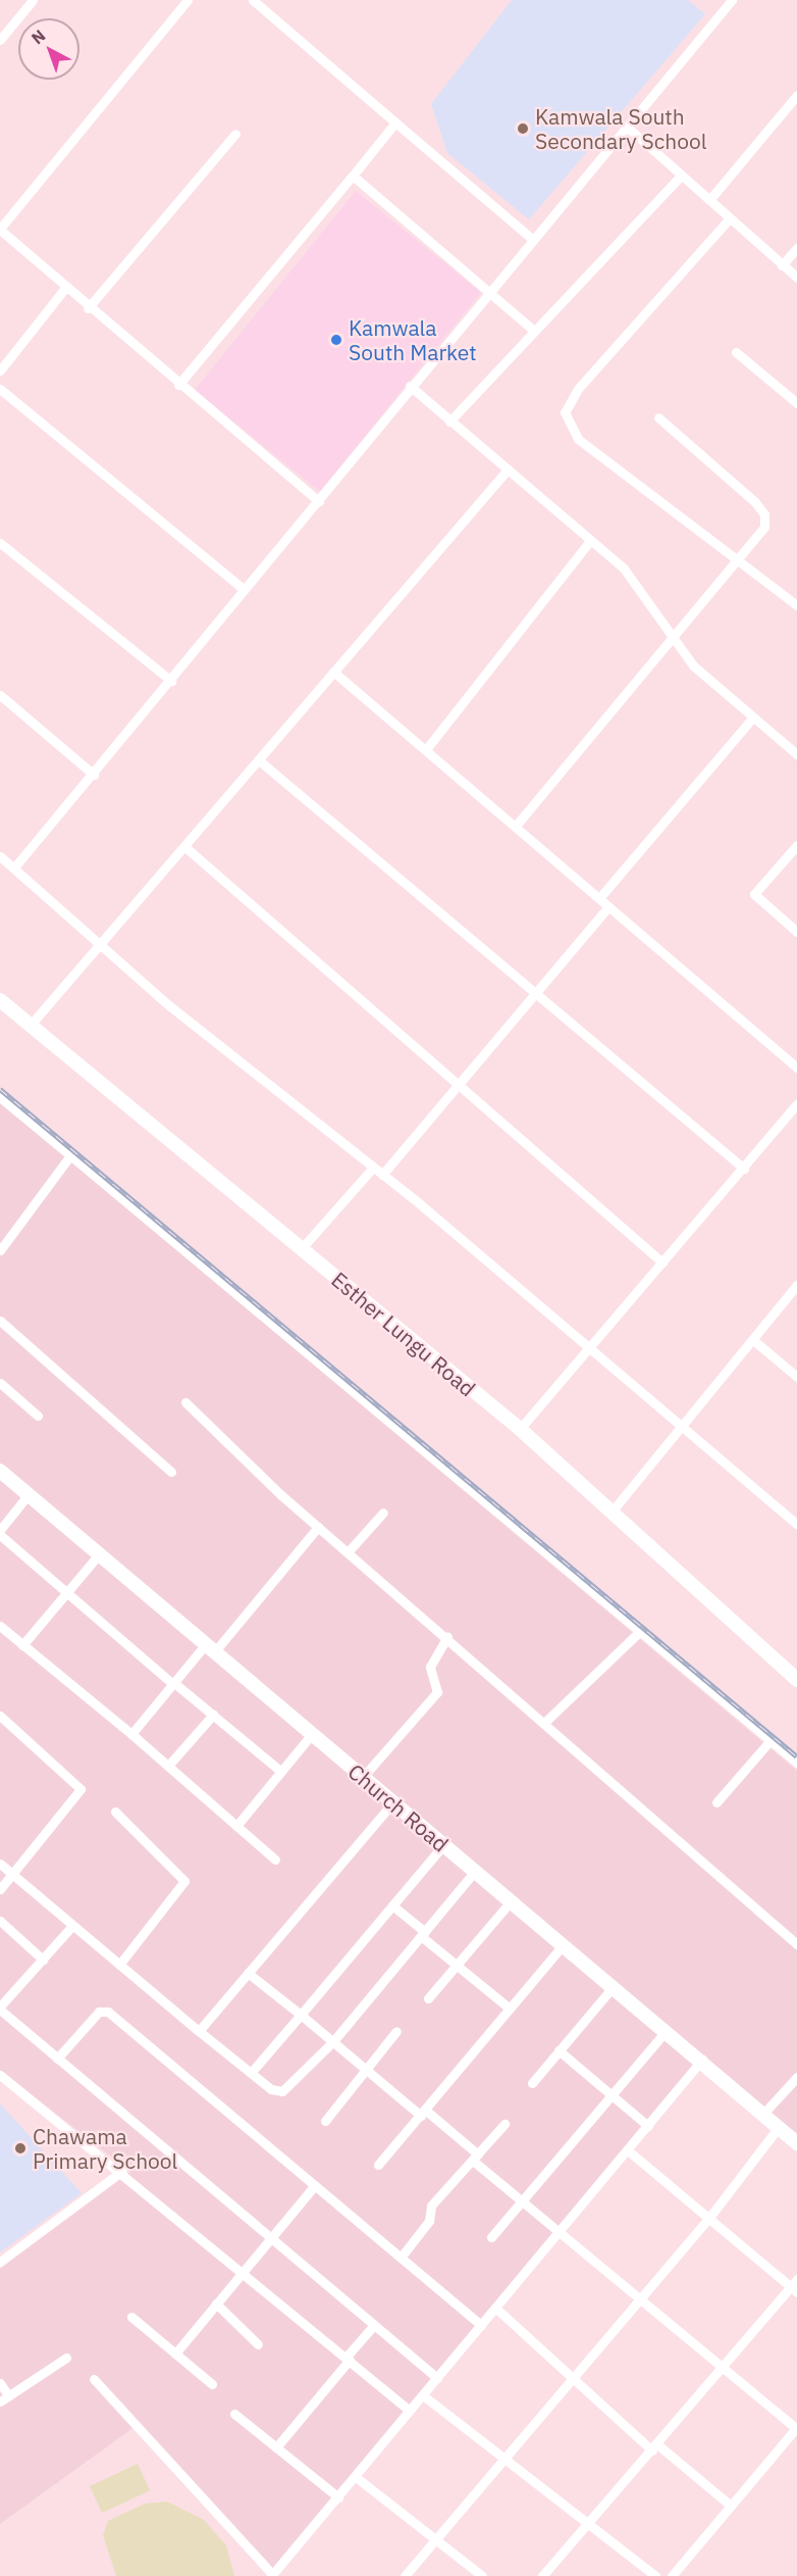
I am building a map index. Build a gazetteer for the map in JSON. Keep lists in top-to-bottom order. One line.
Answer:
{"streets":{"street":["Esther Lungu Road","Church Road"]},"places":["Kamwala South Secondary School","Kamwala South Market","Chawama Primary School"],"north":"top left"}
